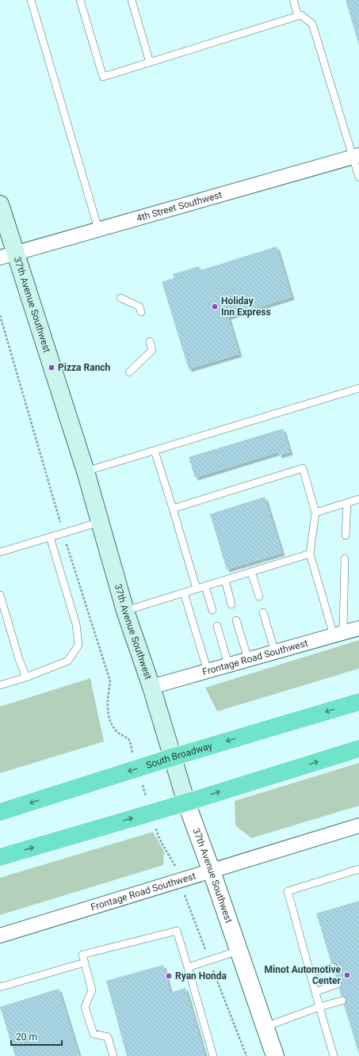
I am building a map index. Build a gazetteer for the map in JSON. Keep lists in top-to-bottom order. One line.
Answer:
{"streets":{"highway":["South Broadway"],"main road":["37th Avenue Southwest"],"street":["4th Street Southwest","Frontage Road Southwest"]},"crossings":[["4th Street Southwest","37th Avenue Southwest"],["37th Avenue Southwest","Frontage Road Southwest"],["37th Avenue Southwest","South Broadway"]],"places":["Holiday Inn Express","Pizza Ranch","Minot Automotive Center","Ryan Honda"],"scale_bar":"20 m"}
